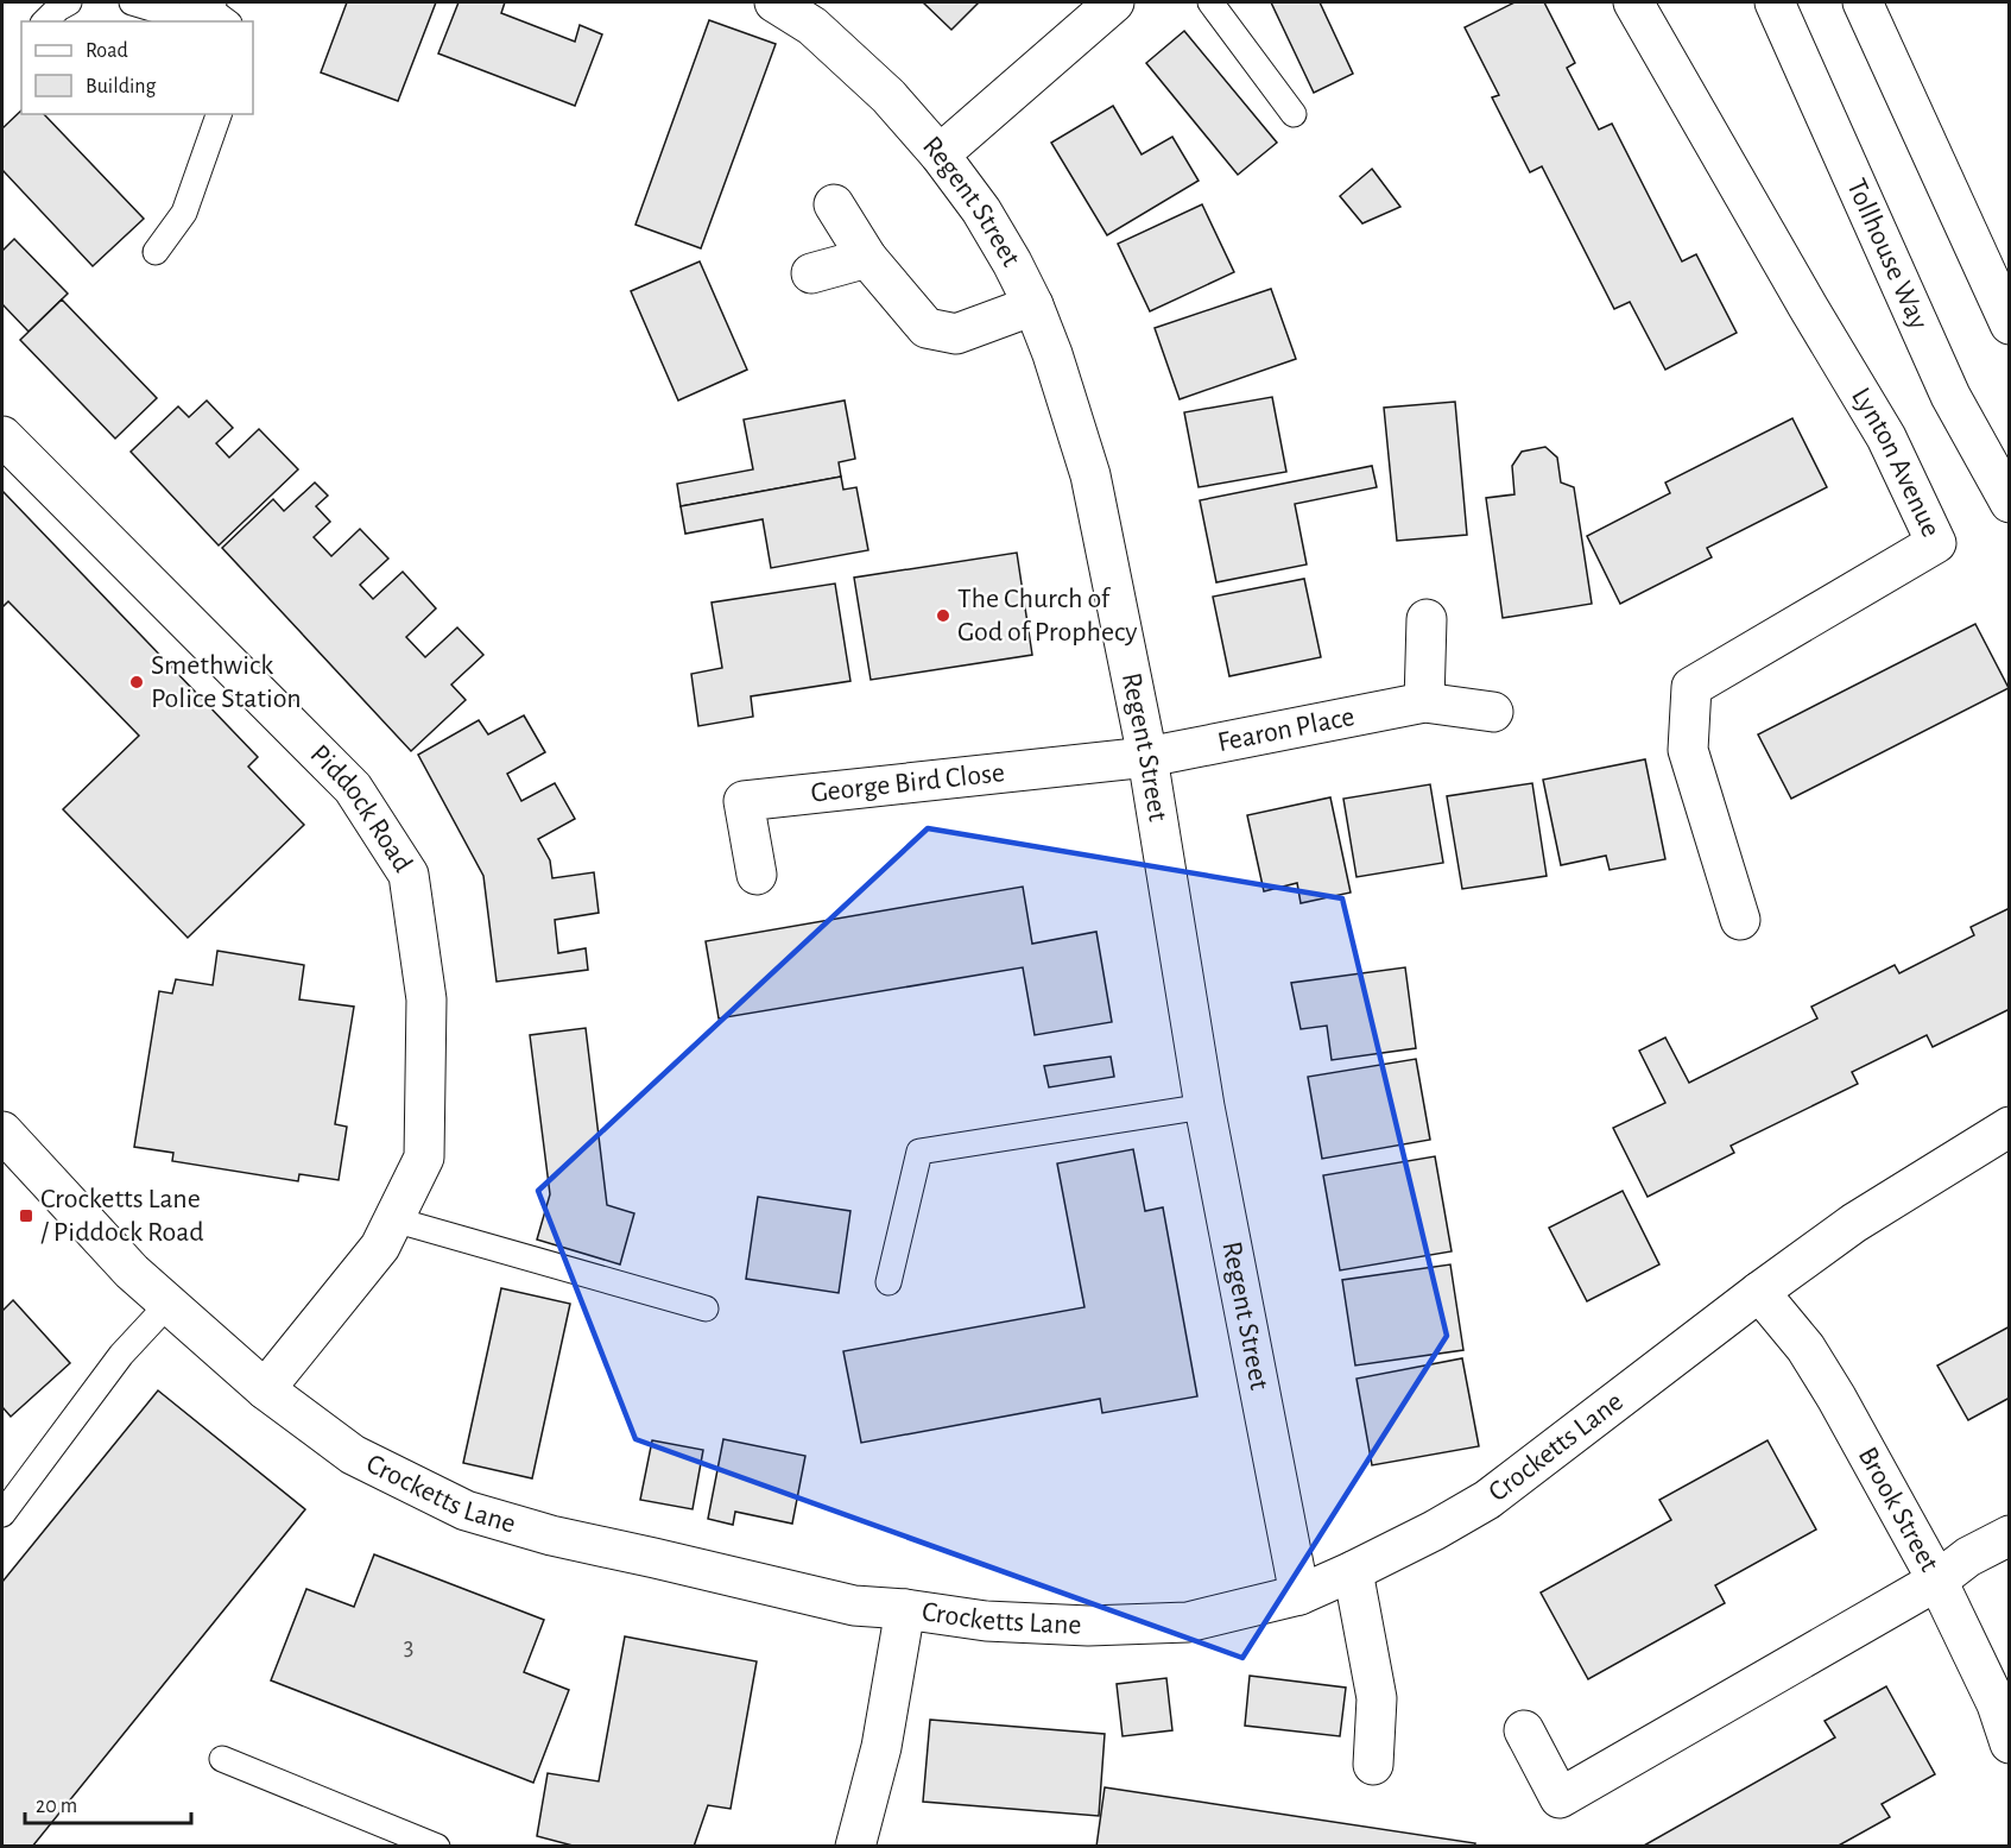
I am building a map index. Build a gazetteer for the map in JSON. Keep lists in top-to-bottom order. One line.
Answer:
{"streets":{"street":["Regent Street","Tollhouse Way","Lynton Avenue","Fearon Place","George Bird Close","Piddock Road","Crocketts Lane","Brook Street"]},"crossings":[["Regent Street","Fearon Place"],["Regent Street","George Bird Close"],["Regent Street","Crocketts Lane"],["Fearon Place","George Bird Close"],["Piddock Road","Crocketts Lane"],["Crocketts Lane","Brook Street"]],"places":{"other":["The Church of God of Prophecy","Smethwick Police Station"],"transit":["Crocketts Lane / Piddock Road"]},"house_numbers":["3"],"legend":["Road","Building"],"scale_bar":"20 m"}
